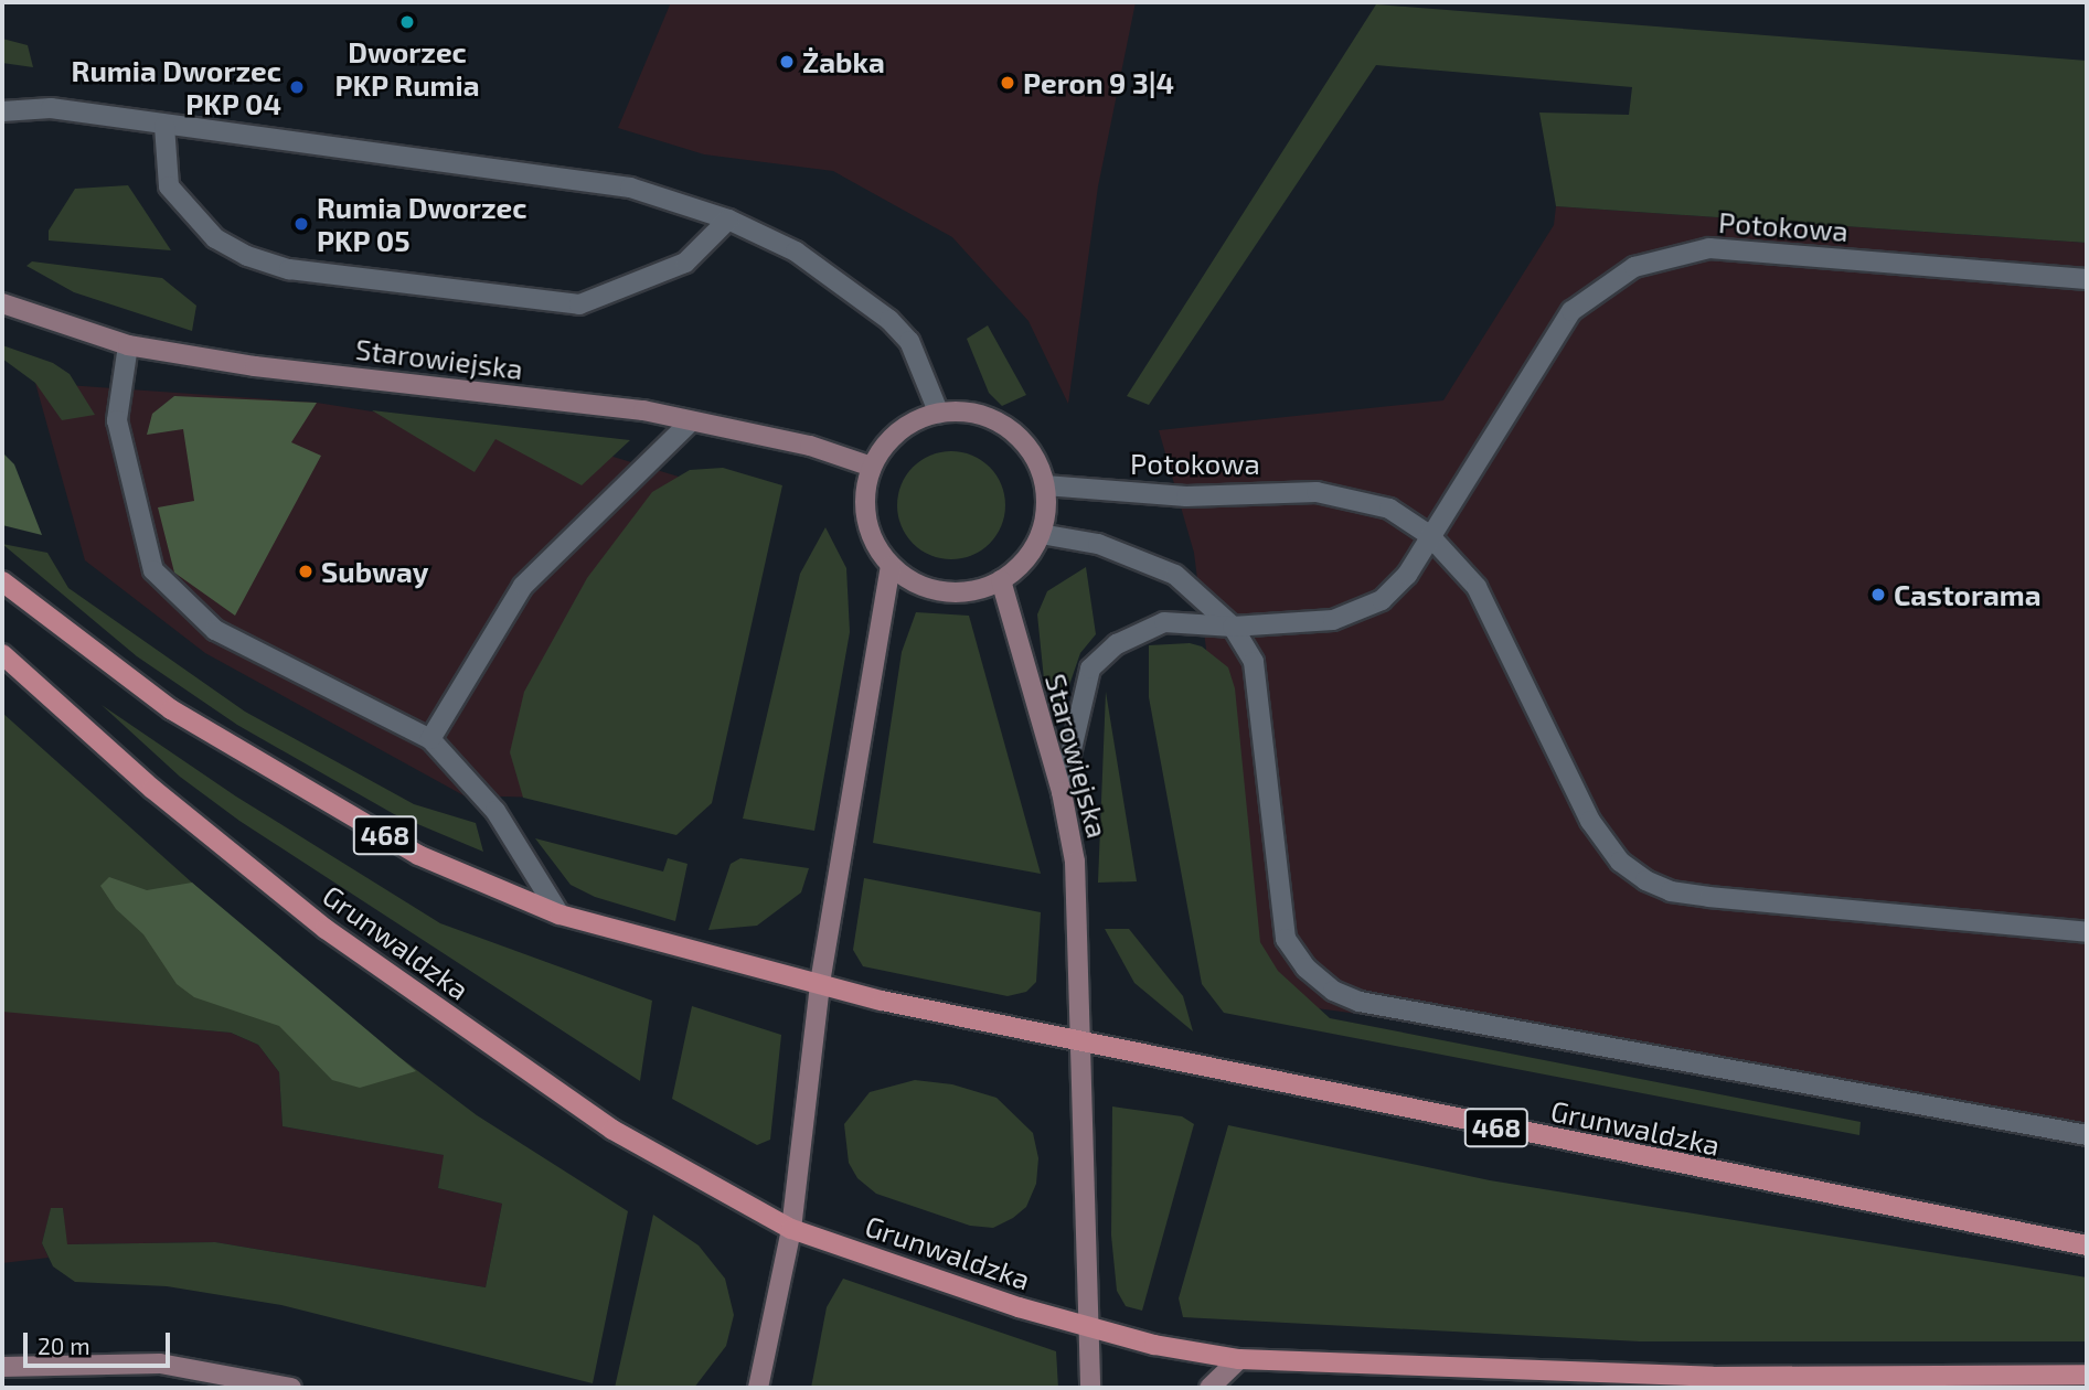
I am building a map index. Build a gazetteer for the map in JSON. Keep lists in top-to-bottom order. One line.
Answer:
{"streets":{"main road":["Starowiejska","468","Grunwaldzka"],"street":["Potokowa"]},"crossings":[["Potokowa","Starowiejska"],["Starowiejska","Grunwaldzka"]],"places":["Dworzec PKP Rumia","Żabka","Peron 9 3|4","Rumia Dworzec PKP 04","Rumia Dworzec PKP 05","Subway","Castorama"],"scale_bar":"20 m"}
